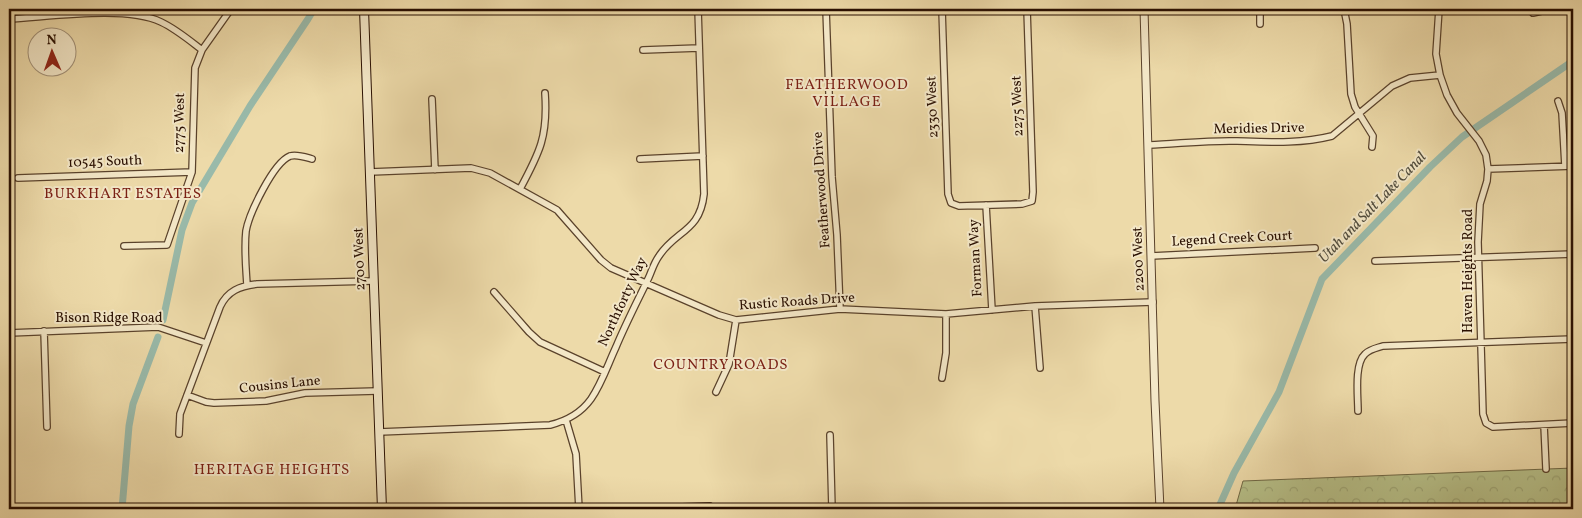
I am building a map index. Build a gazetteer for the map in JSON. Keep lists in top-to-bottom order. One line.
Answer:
{"streets":{"main road":["2700 West"],"street":["2275 West","2330 West","2775 West","Meridies Drive","10545 South","Featherwood Drive","Legend Creek Court","Forman Way","2200 West","Haven Heights Road","Northforty Way","Rustic Roads Drive","Bison Ridge Road","Cousins Lane"]},"crossings":[["2275 West","2330 West"],["2275 West","Forman Way"],["2330 West","Forman Way"],["2775 West","10545 South"],["Meridies Drive","2200 West"],["Meridies Drive","Haven Heights Road"],["Featherwood Drive","Rustic Roads Drive"],["Legend Creek Court","2200 West"],["Forman Way","Rustic Roads Drive"],["2700 West","Northforty Way"],["2700 West","Rustic Roads Drive"],["2700 West","Cousins Lane"],["2200 West","Rustic Roads Drive"],["Northforty Way","Rustic Roads Drive"]],"districts":["FEATHERWOOD VILLAGE","BURKHART ESTATES","COUNTRY ROADS","HERITAGE HEIGHTS"],"water":["Utah and Salt Lake Canal"],"north":"top"}
